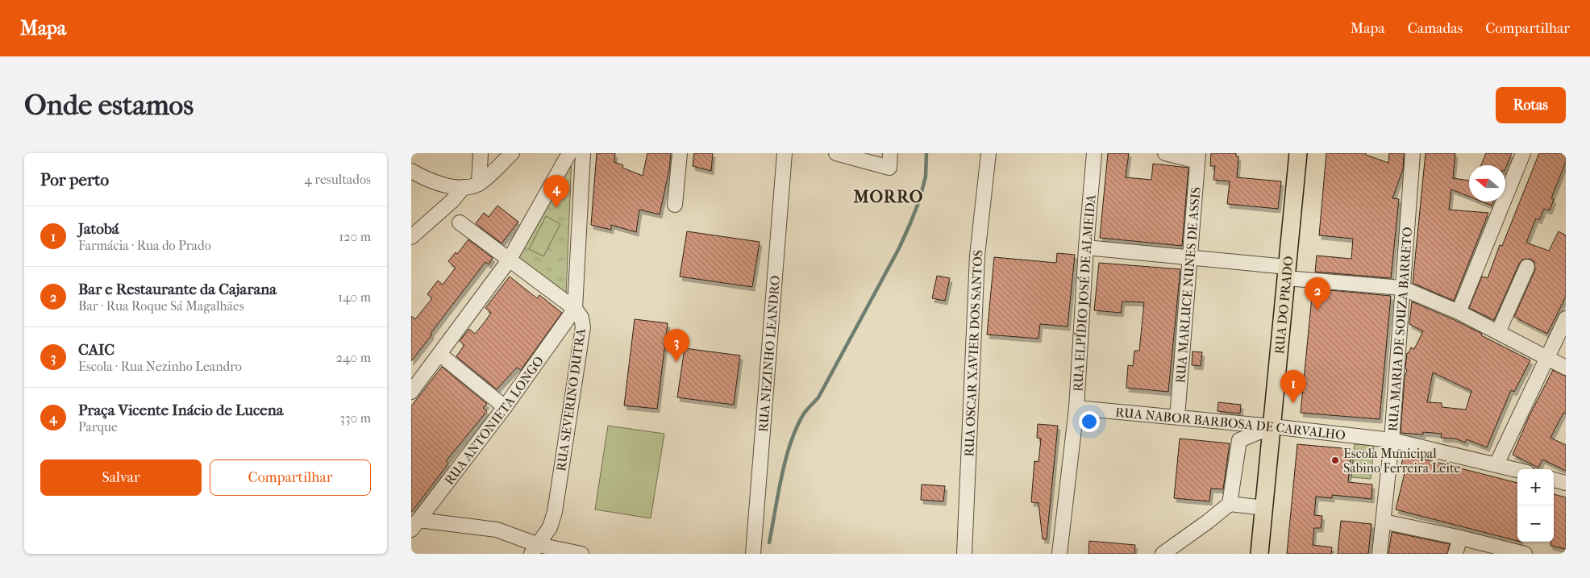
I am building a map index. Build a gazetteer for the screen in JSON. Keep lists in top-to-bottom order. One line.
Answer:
{"streets":{"main road":["RUA DO PRADO"],"street":["RUA MARLUCE NUNES DE ASSIS","RUA ELPÍDIO JOSÉ DE ALMEIDA","RUA MARIA DE SOUZA BARRETO","RUA NEZINHO LEANDRO","RUA OSCAR XAVIER DOS SANTOS","RUA SEVERINO DUTRA","RUA ANTONIETA LONGO","RUA NABOR BARBOSA DE CARVALHO"]},"crossings":[["RUA MARLUCE NUNES DE ASSIS","RUA NABOR BARBOSA DE CARVALHO"],["RUA ELPÍDIO JOSÉ DE ALMEIDA","RUA NABOR BARBOSA DE CARVALHO"],["RUA DO PRADO","RUA NABOR BARBOSA DE CARVALHO"],["RUA MARIA DE SOUZA BARRETO","RUA NABOR BARBOSA DE CARVALHO"],["RUA SEVERINO DUTRA","RUA ANTONIETA LONGO"]],"districts":["MORRO"],"places":["Escola Municipal Sabino Ferreira Leite"],"north":"left","page":{"header":"Mapa","nav":["Mapa","Camadas","Compartilhar"],"buttons":["Rotas",["Salvar","Compartilhar"]],"title":"Onde estamos","heading":["Por perto","4 resultados"],"pins":["4","2","3","1"],"list":[{"mark":"1","name":"Jatobá","note":"Farmácia · Rua do Prado","value":"120 m"},{"mark":"2","name":"Bar e Restaurante da Cajarana","note":"Bar · Rua Roque Sá Magalhães","value":"140 m"},{"mark":"3","name":"CAIC","note":"Escola · Rua Nezinho Leandro","value":"240 m"},{"mark":"4","name":"Praça Vicente Inácio de Lucena","note":"Parque","value":"330 m"}],"map_buttons":["+","−"]}}
